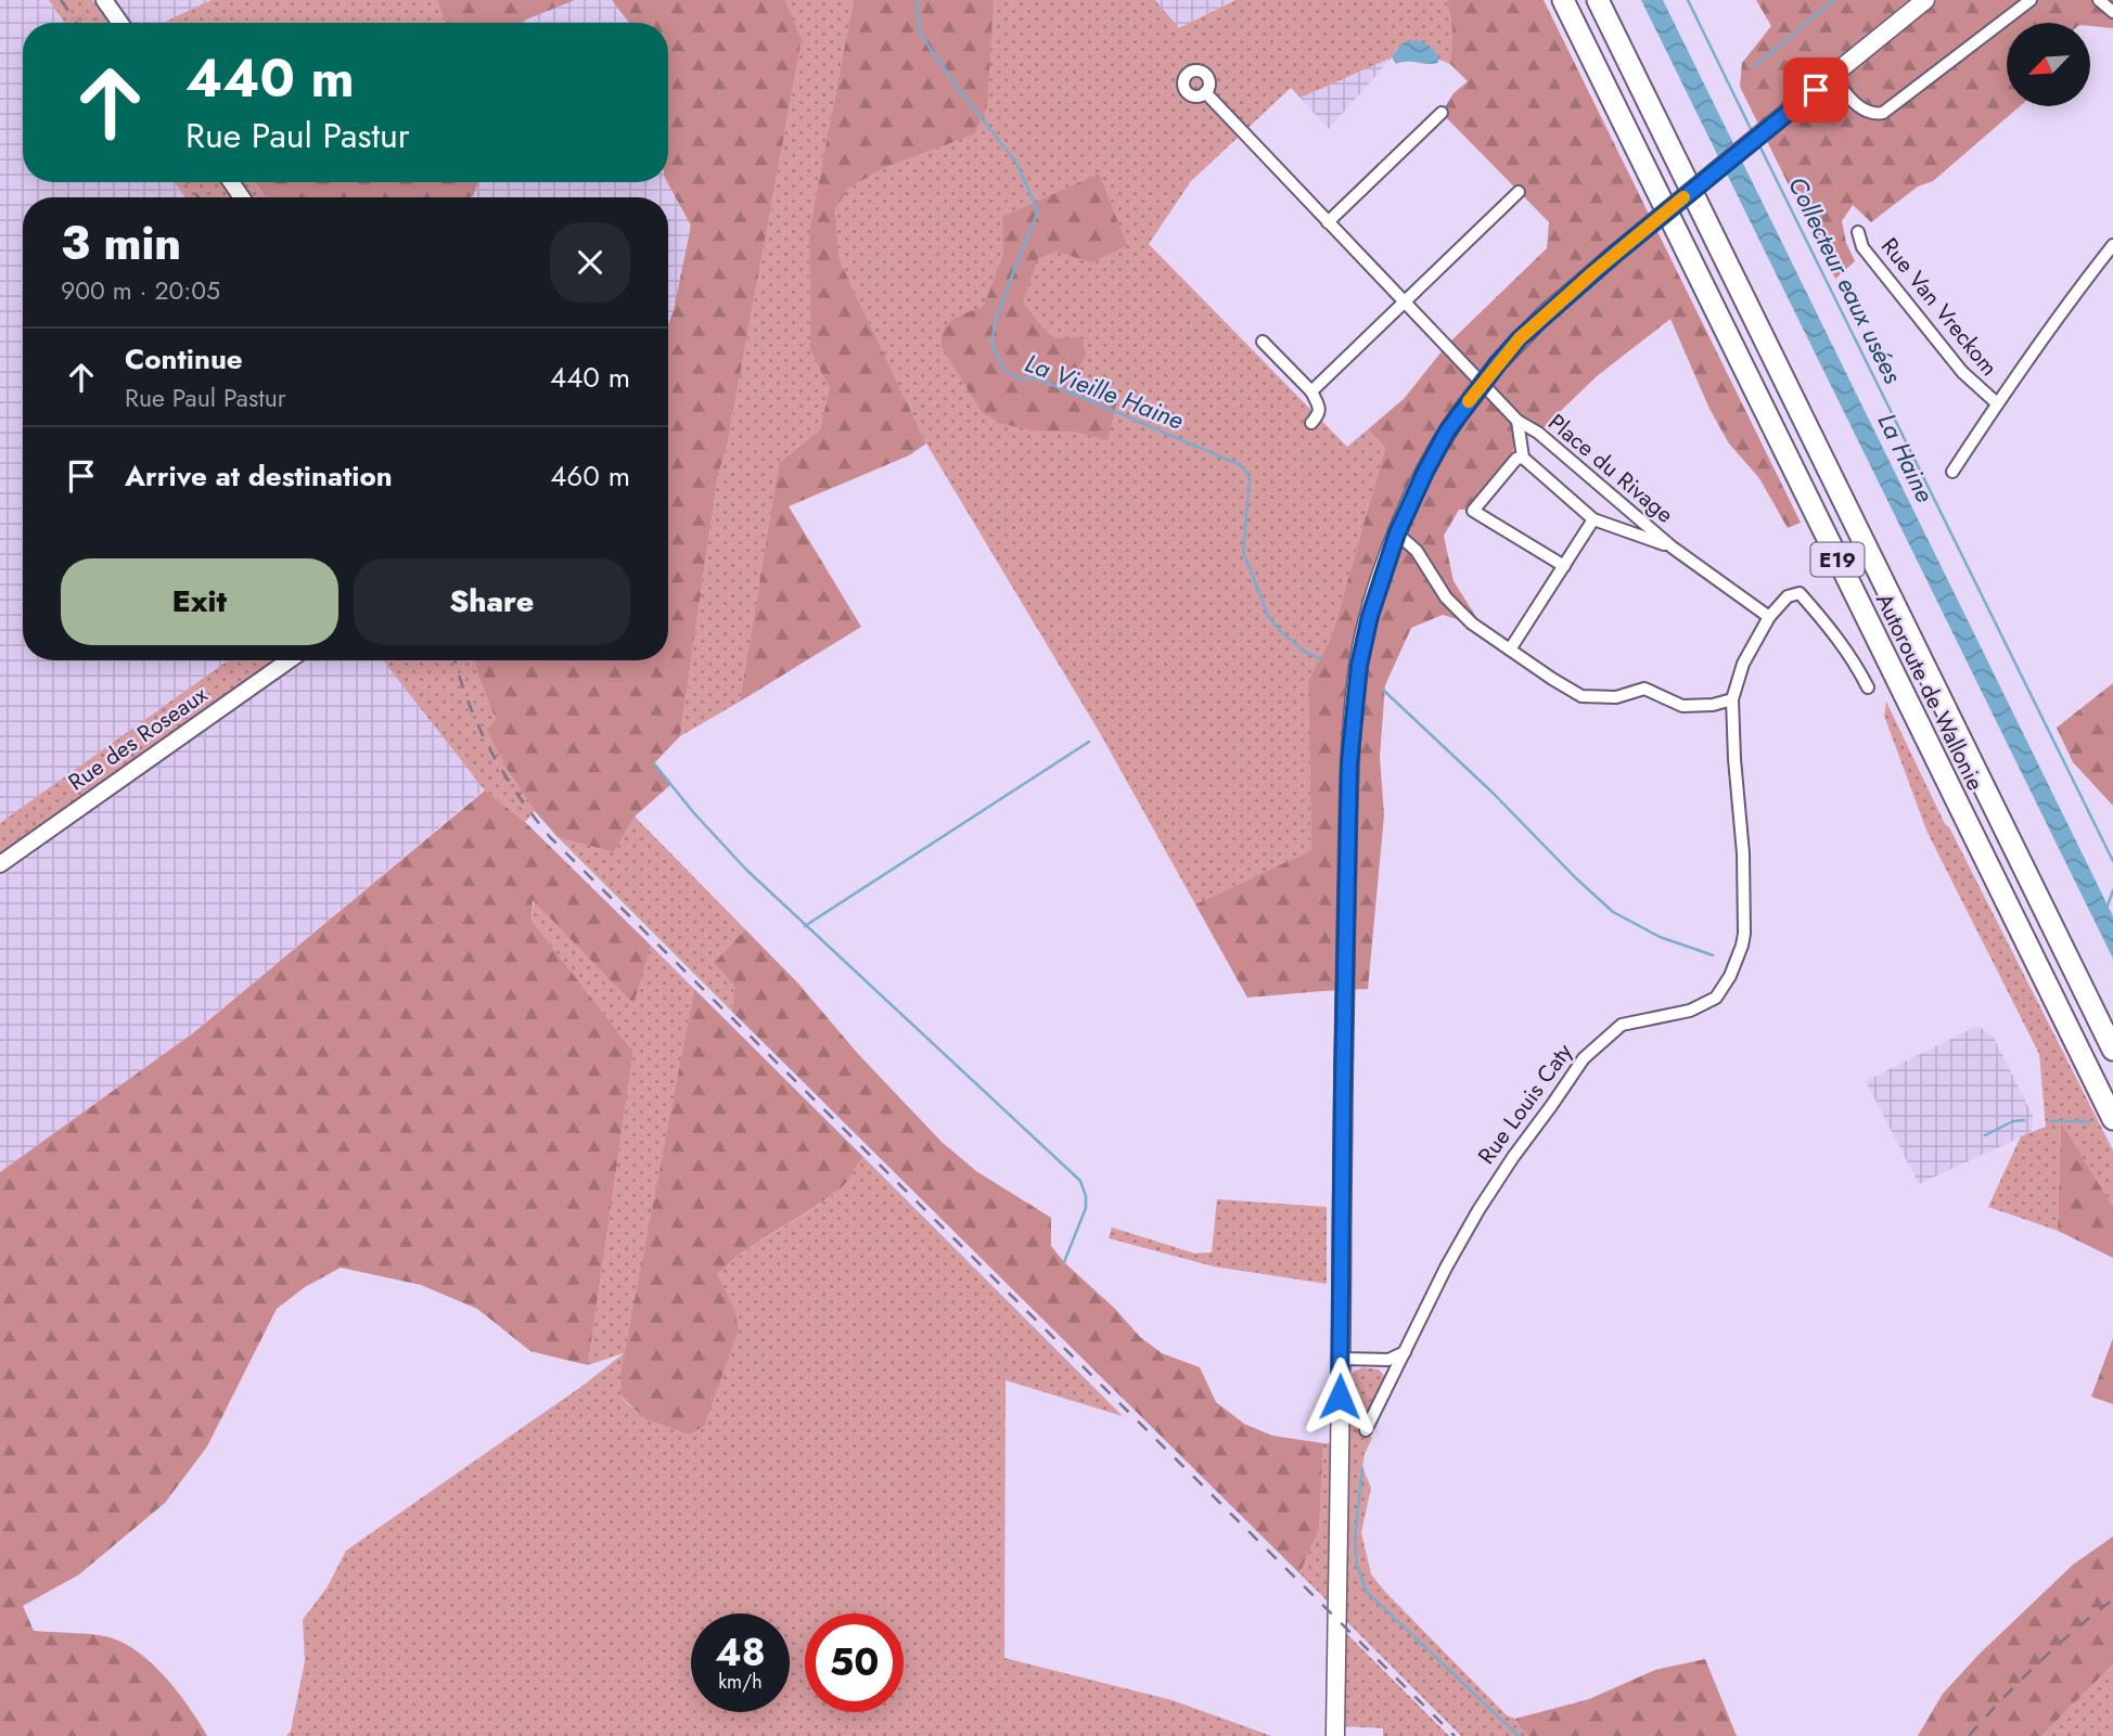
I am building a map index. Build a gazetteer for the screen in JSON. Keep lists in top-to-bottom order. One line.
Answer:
{"streets":{"highway":["E19","Autoroute de Wallonie"],"street":["Rue Van Vreckom","Place du Rivage","Rue des Roseaux","Rue Louis Caty"]},"water":["Collecteur eaux usées","La Vieille Haine","La Haine"],"north":"bottom left","page":{"turn":["440 m","Rue Paul Pastur"],"heading":["3 min","900 m · 20:05"],"list":[{"name":"Continue","note":"Rue Paul Pastur","value":"440 m"},{"name":"Arrive at destination","value":"460 m"}],"buttons":["Exit","Share"],"speed":"48 km/h","limit":"50"}}
